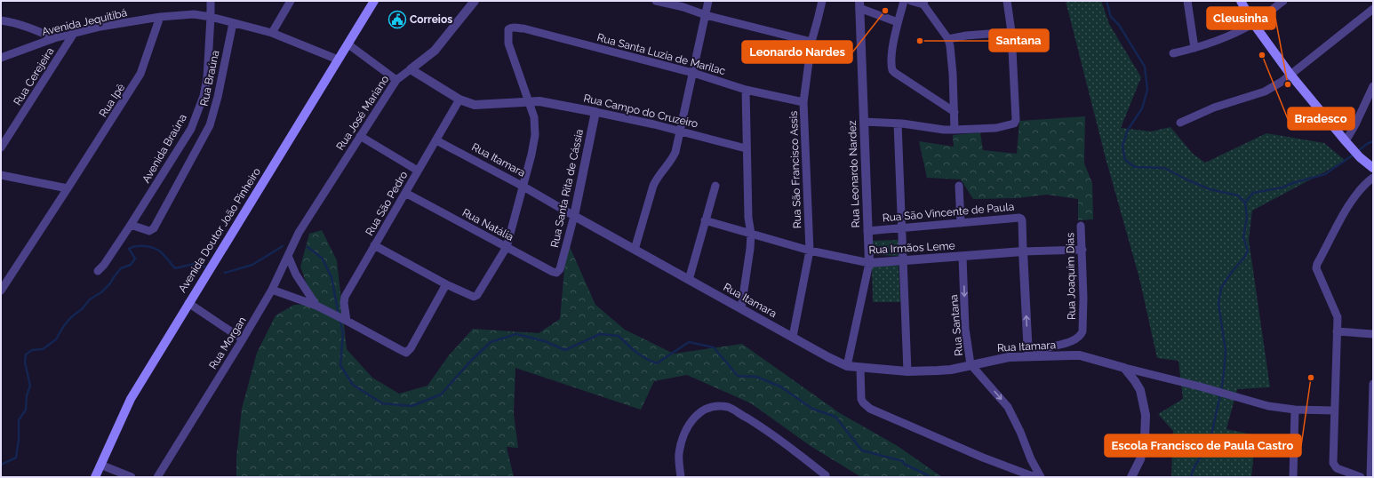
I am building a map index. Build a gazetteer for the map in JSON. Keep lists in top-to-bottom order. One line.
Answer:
{"streets":{"main road":["Avenida Doutor João Pinheiro"],"street":["Avenida Jequitibá","Rua Santa Luzia de Marilac","Rua Cerejeira","Rua Braúna","Rua Ipê","Rua Campo do Cruzeiro","Rua José Mariano","Avenida Braúna","Rua Itamara","Rua São Francisco Assis","Rua Leonardo Nardez","Rua Santa Rita de Cássia","Rua São Pedro","Rua São Vincente de Paula","Rua Natália","Rua Irmãos Leme","Rua Joaquim Dias","Rua Santana","Rua Morgan"]},"crossings":[["Avenida Jequitibá","Rua Cerejeira"],["Avenida Jequitibá","Rua Braúna"],["Avenida Jequitibá","Rua Ipê"],["Avenida Jequitibá","Avenida Braúna"],["Avenida Jequitibá","Avenida Doutor João Pinheiro"],["Rua Santa Luzia de Marilac","Rua Campo do Cruzeiro"],["Rua Santa Luzia de Marilac","Rua São Francisco Assis"],["Rua Braúna","Avenida Braúna"],["Rua Campo do Cruzeiro","Rua José Mariano"],["Rua Campo do Cruzeiro","Rua Santa Rita de Cássia"],["Rua Campo do Cruzeiro","Rua São Pedro"],["Rua José Mariano","Rua Morgan"],["Rua Itamara","Rua São Francisco Assis"],["Rua Itamara","Rua Leonardo Nardez"],["Rua Itamara","Rua Santa Rita de Cássia"],["Rua Itamara","Rua São Pedro"],["Rua Itamara","Rua São Vincente de Paula"],["Rua Itamara","Rua Joaquim Dias"],["Rua Itamara","Rua Santana"],["Rua São Francisco Assis","Rua Irmãos Leme"],["Rua Leonardo Nardez","Rua São Vincente de Paula"],["Rua Leonardo Nardez","Rua Irmãos Leme"],["Rua Santa Rita de Cássia","Rua Natália"],["Rua São Pedro","Rua Natália"],["Rua São Vincente de Paula","Rua Irmãos Leme"],["Rua São Vincente de Paula","Rua Joaquim Dias"],["Rua Irmãos Leme","Rua Joaquim Dias"],["Rua Irmãos Leme","Rua Santana"]],"one_way":["Rua São Vincente de Paula"],"places":{"other":["Leonardo Nardes","Santana","Bradesco","Cleusinha","Escola Francisco de Paula Castro"],"public building":["Correios"]}}
